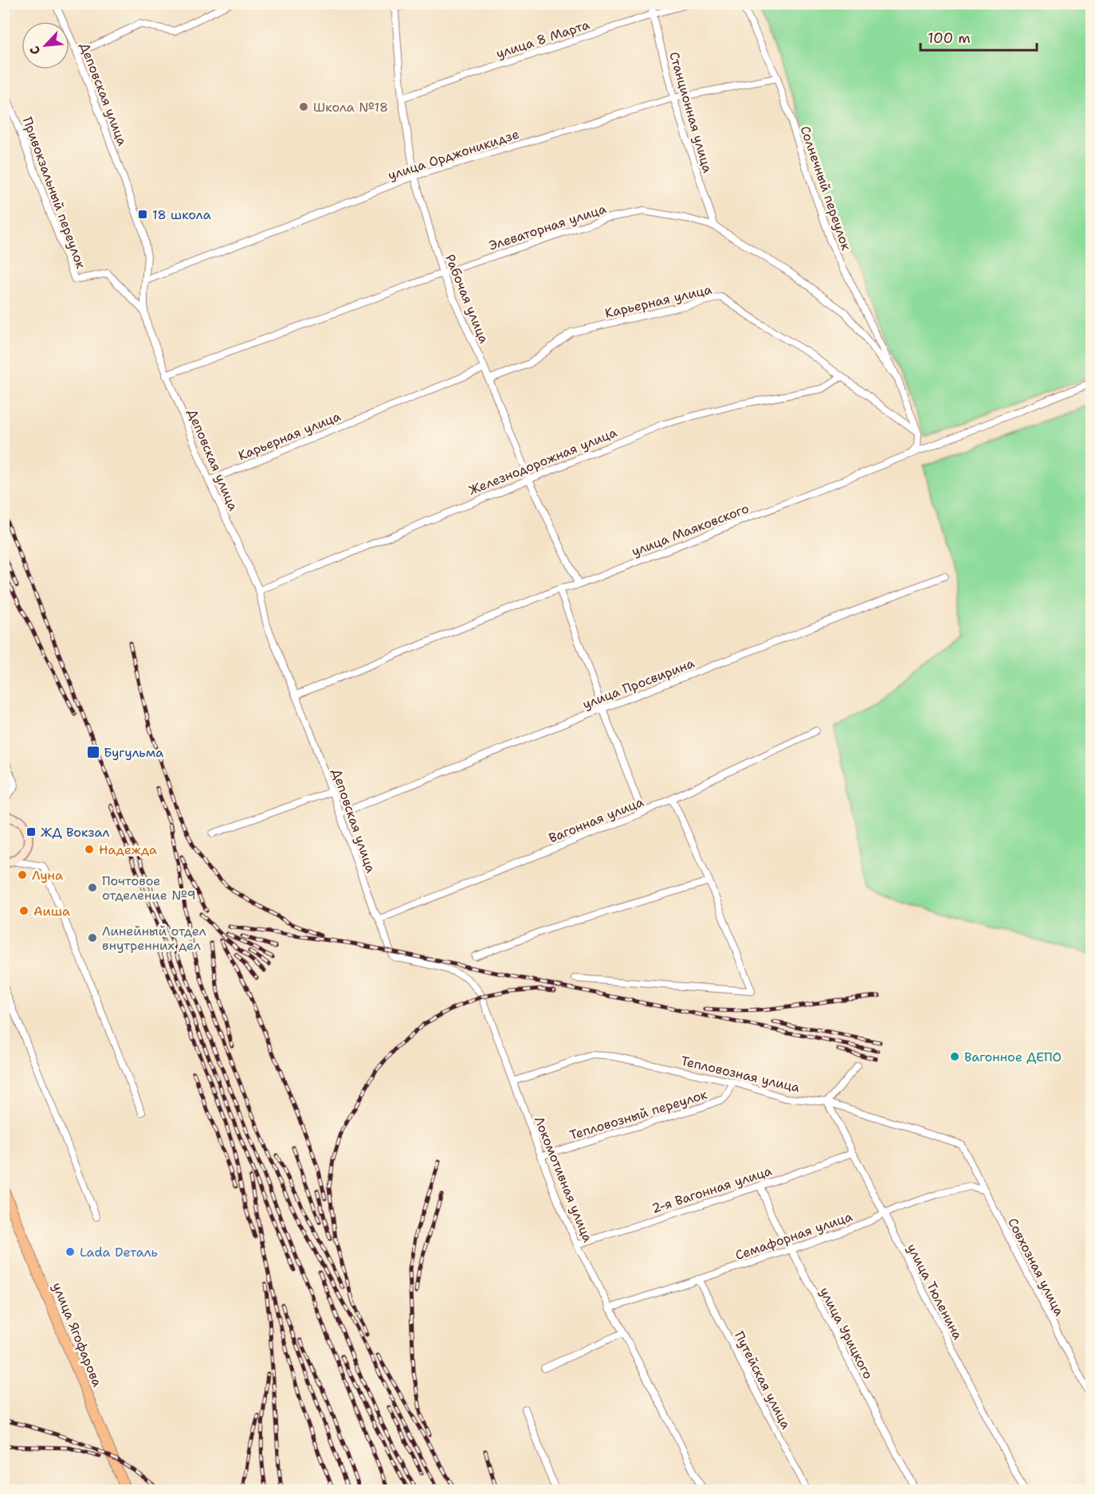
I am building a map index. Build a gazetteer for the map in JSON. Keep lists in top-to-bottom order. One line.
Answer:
{"streets":{"main road":["улица Ягофарова"],"street":["улица 8 Марта","Деповская улица","Станционная улица","улица Орджоникидзе","Солнечный переулок","Привокзальный переулок","Элеваторная улица","Рабочая улица","Карьерная улица","Железнодорожная улица","улица Маяковского","улица Просвирина","Вагонная улица","Тепловозная улица","Тепловозный переулок","Локомотивная улица","2-я Вагонная улица","Семафорная улица","Совхозная улица","улица Тюленина","улица Урицкого","Путейская улица"]},"crossings":[["улица 8 Марта","Станционная улица"],["улица 8 Марта","Рабочая улица"],["Деповская улица","улица Орджоникидзе"],["Деповская улица","Привокзальный переулок"],["Деповская улица","Элеваторная улица"],["Деповская улица","Карьерная улица"],["Деповская улица","Железнодорожная улица"],["Деповская улица","улица Маяковского"],["Деповская улица","улица Просвирина"],["Деповская улица","Вагонная улица"],["Деповская улица","Локомотивная улица"],["Станционная улица","улица Орджоникидзе"],["Станционная улица","Элеваторная улица"],["улица Орджоникидзе","Солнечный переулок"],["улица Орджоникидзе","Рабочая улица"],["Солнечный переулок","Элеваторная улица"],["Солнечный переулок","Карьерная улица"],["Элеваторная улица","Рабочая улица"],["Рабочая улица","Карьерная улица"],["Рабочая улица","Железнодорожная улица"],["Рабочая улица","улица Маяковского"],["Карьерная улица","Железнодорожная улица"],["Вагонная улица","Локомотивная улица"],["Тепловозная улица","Тепловозный переулок"],["Тепловозная улица","Локомотивная улица"],["Тепловозная улица","Совхозная улица"],["Тепловозная улица","улица Тюленина"],["Тепловозный переулок","Локомотивная улица"],["Локомотивная улица","2-я Вагонная улица"],["Локомотивная улица","Семафорная улица"],["2-я Вагонная улица","улица Тюленина"],["2-я Вагонная улица","улица Урицкого"],["Семафорная улица","Совхозная улица"],["Семафорная улица","улица Тюленина"],["Семафорная улица","улица Урицкого"],["Семафорная улица","Путейская улица"]],"places":{"other":["Школа №18","Надежда","Луна","Почтовое отделение №9","Аиша","Линейный отдел внутренних дел","Вагонное ДЕПО","Lada Dеталь"],"transit":["18 школа","Бугульма","ЖД Вокзал"]},"scale_bar":"100 m","north":"bottom left"}
